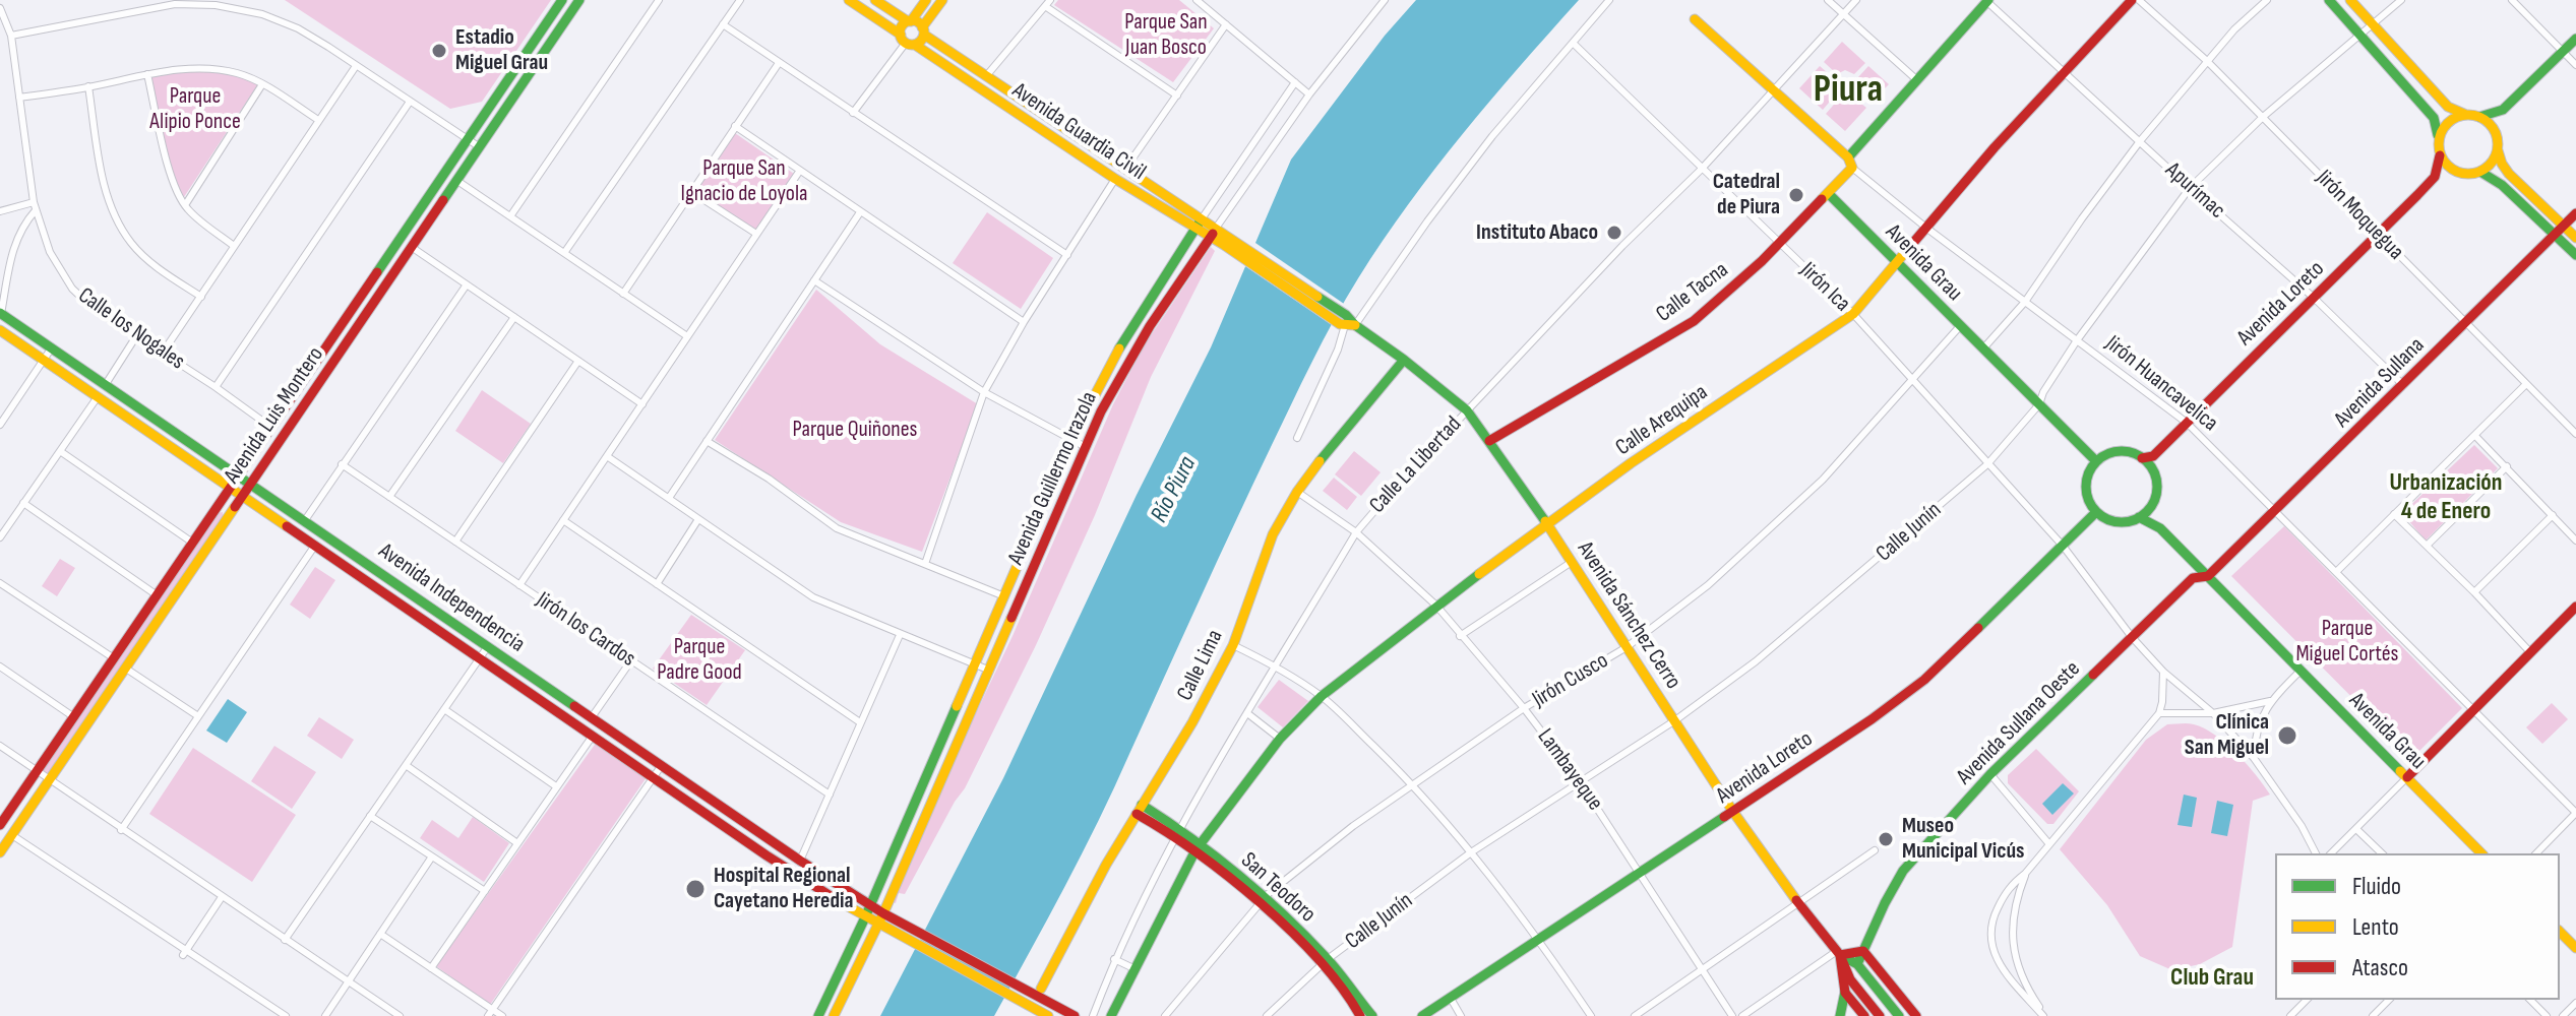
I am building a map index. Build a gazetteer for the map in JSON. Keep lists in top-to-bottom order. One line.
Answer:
{"streets":{"main road":["Avenida Guardia Civil","Avenida Grau","Calle Tacna","Avenida Loreto","Avenida Sullana","Jirón Huancavelica","Avenida Luis Montero","Calle Arequipa","Avenida Guillermo Irazola","Avenida Independencia","Avenida Sánchez Cerro","Calle Lima","Avenida Sullana Oeste","San Teodoro"],"street":["Apurímac","Jirón Moquegua","Jirón Ica","Calle los Nogales","Calle La Libertad","Calle Junín","Jirón los Cardos","Jirón Cusco","Lambayeque"]},"crossings":[["Avenida Guardia Civil","Avenida Guillermo Irazola"],["Avenida Guardia Civil","Avenida Sánchez Cerro"],["Apurímac","Calle Tacna"],["Apurímac","Avenida Loreto"],["Apurímac","Avenida Sullana"],["Apurímac","Calle Arequipa"],["Apurímac","Calle Junín"],["Jirón Moquegua","Avenida Loreto"],["Jirón Moquegua","Avenida Sullana"],["Jirón Moquegua","Calle Junín"],["Avenida Grau","Calle Tacna"],["Avenida Grau","Avenida Loreto"],["Avenida Grau","Avenida Sullana"],["Avenida Grau","Calle Arequipa"],["Avenida Grau","Calle Junín"],["Avenida Grau","Jirón Cusco"],["Avenida Grau","Avenida Sullana Oeste"],["Jirón Ica","Calle Tacna"],["Jirón Ica","Avenida Loreto"],["Jirón Ica","Calle Arequipa"],["Jirón Ica","Calle La Libertad"],["Jirón Ica","Calle Junín"],["Jirón Ica","Jirón Cusco"],["Jirón Ica","Avenida Sullana Oeste"],["Calle Tacna","Jirón Huancavelica"],["Calle Tacna","Avenida Sánchez Cerro"],["Avenida Loreto","Jirón Huancavelica"],["Avenida Loreto","Avenida Sánchez Cerro"],["Avenida Loreto","Lambayeque"],["Calle los Nogales","Avenida Luis Montero"],["Avenida Sullana","Jirón Huancavelica"],["Avenida Sullana","Avenida Sullana Oeste"],["Jirón Huancavelica","Calle Arequipa"],["Jirón Huancavelica","Calle La Libertad"],["Jirón Huancavelica","Calle Junín"],["Avenida Luis Montero","Avenida Independencia"],["Calle Arequipa","Avenida Sánchez Cerro"],["Calle Arequipa","Lambayeque"],["Calle Arequipa","San Teodoro"],["Calle La Libertad","Avenida Sánchez Cerro"],["Calle La Libertad","Lambayeque"],["Calle La Libertad","San Teodoro"],["Avenida Guillermo Irazola","Avenida Independencia"],["Calle Junín","Avenida Sánchez Cerro"],["Calle Junín","Lambayeque"],["Calle Junín","San Teodoro"],["Avenida Independencia","Calle Lima"],["Avenida Sánchez Cerro","Calle Lima"],["Avenida Sánchez Cerro","Jirón Cusco"],["Avenida Sánchez Cerro","Avenida Sullana Oeste"],["Calle Lima","Lambayeque"],["Calle Lima","San Teodoro"],["Jirón Cusco","Lambayeque"],["Jirón Cusco","San Teodoro"]],"districts":["Piura","Urbanización 4 de Enero","Club Grau"],"water":["Río Piura"],"parks":["Parque San Juan Bosco","Parque Alipio Ponce","Parque San Ignacio de Loyola","Parque Quiñones","Parque Miguel Cortés","Parque Padre Good"],"places":["Estadio Miguel Grau","Catedral de Piura","Instituto Abaco","Clínica San Miguel","Museo Municipal Vicús","Hospital Regional Cayetano Heredia"],"legend":["Fluido","Lento","Atasco"]}
